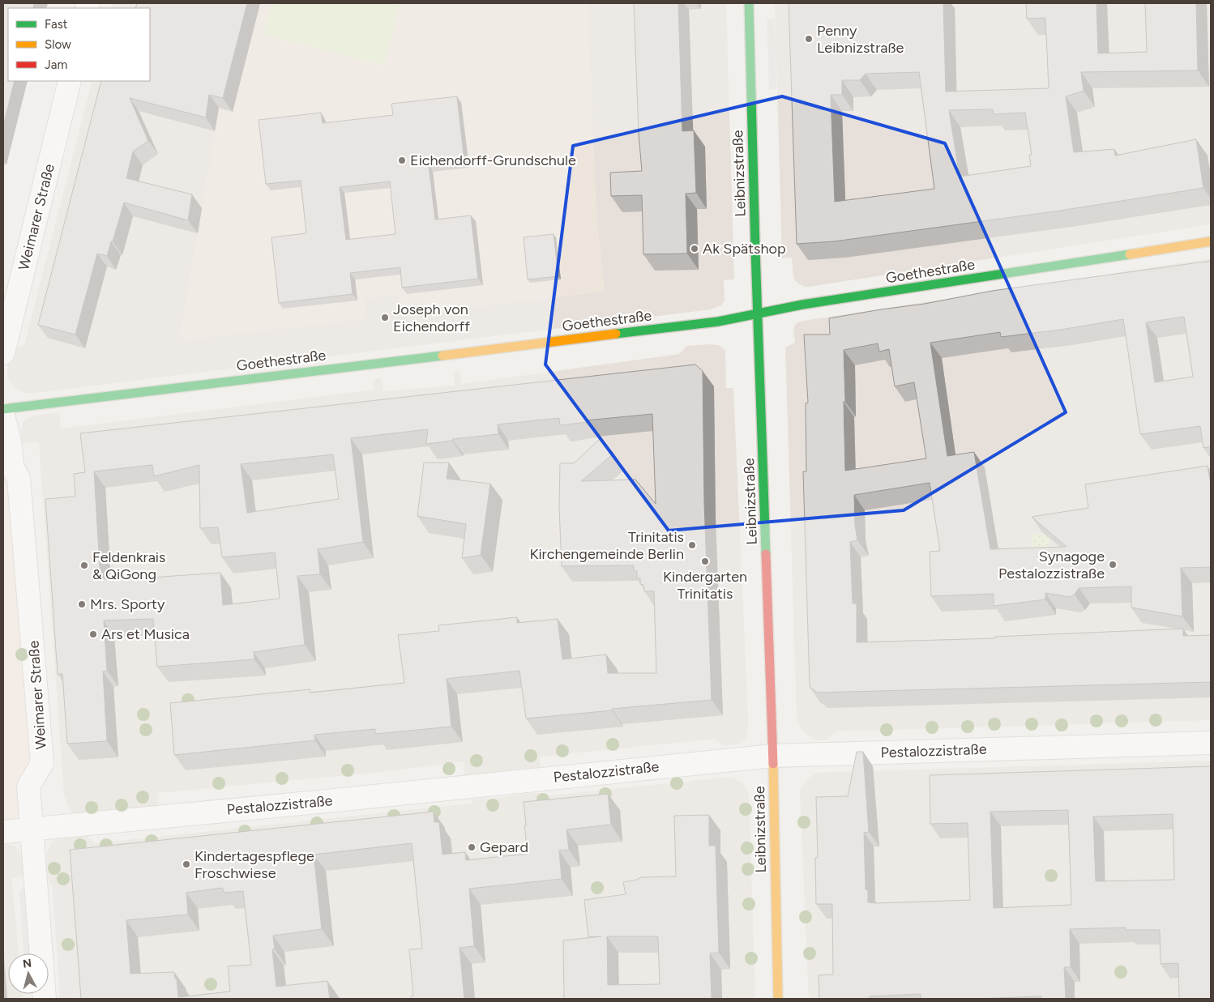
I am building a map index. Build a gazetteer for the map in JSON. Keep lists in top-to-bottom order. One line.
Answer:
{"streets":{"street":["Leibnizstraße","Weimarer Straße","Goethestraße","Pestalozzistraße"]},"crossings":[["Leibnizstraße","Goethestraße"],["Leibnizstraße","Pestalozzistraße"],["Weimarer Straße","Pestalozzistraße"]],"places":["Penny Leibnizstraße","Eichendorff-Grundschule","Ak Spätshop","Joseph von Eichendorff","Trinitatis Kirchengemeinde Berlin","Kindergarten Trinitatis","Synagoge Pestalozzistraße","Feldenkrais & QiGong","Mrs. Sporty","Ars et Musica","Gepard","Kindertagespflege Froschwiese"],"legend":["Fast","Slow","Jam"],"north":"top"}
